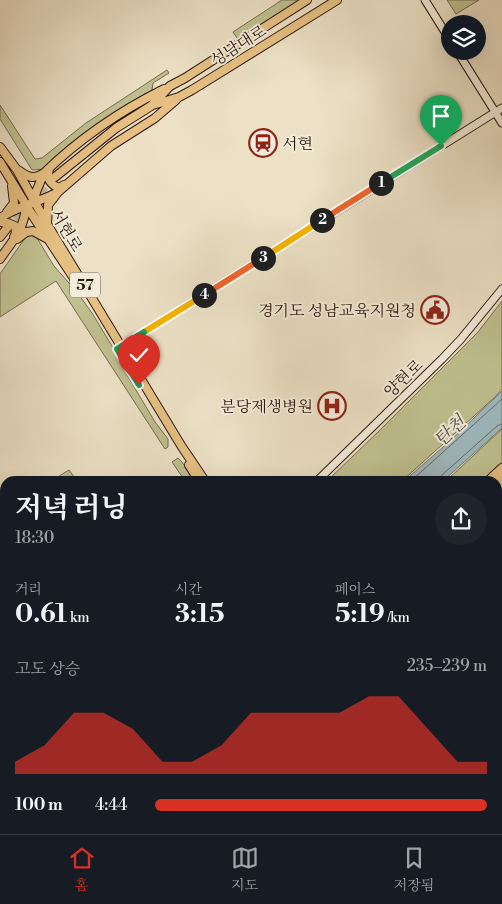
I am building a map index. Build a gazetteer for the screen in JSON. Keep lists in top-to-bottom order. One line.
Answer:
{"streets":{"main road":["성남대로","서현로","57","양현로"]},"water":["탄천"],"places":{"station":["서현"],"public building":["경기도 성남교육지원청"],"hospital":["분당제생병원"]},"page":{"pins":["1","2","3","4"],"heading":["저녁 러닝","18:30"],"stats":[["거리","0.61 km"],["시간","3:15"],["페이스","5:19 /km"]],"chart":["고도 상승","235–239 m"],"list":[{"name":"100 m","note":"4:44"}],"tabs":["홈","지도","저장됨"]}}
